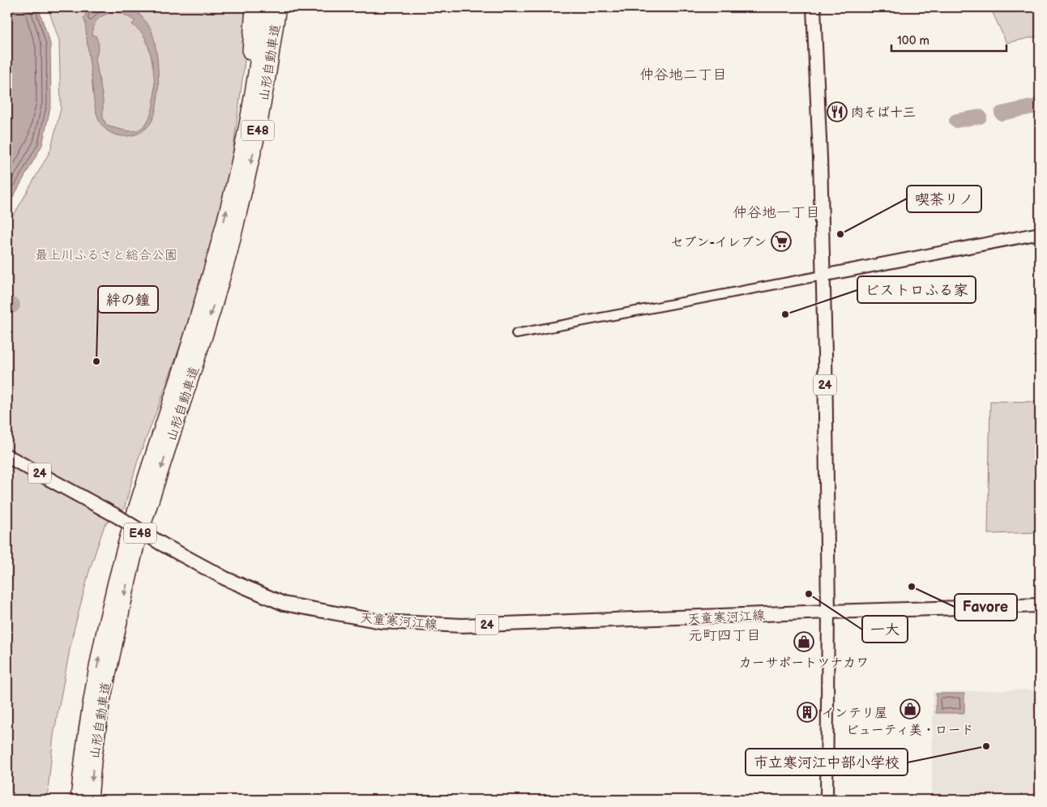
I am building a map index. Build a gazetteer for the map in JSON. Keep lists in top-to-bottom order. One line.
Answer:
{"streets":{"highway":["山形自動車道","E48"],"main road":["24","天童寒河江線"]},"crossings":[["24","天童寒河江線"]],"districts":["仲谷地二丁目","仲谷地一丁目","元町四丁目"],"parks":["最上川ふるさと総合公園"],"places":{"restaurant":["肉そば十三"],"other":["喫茶リノ","ビストロふる家","絆の鐘","Favore","一大","市立寒河江中部小学校"],"supermarket":["セブン-イレブン"],"shop":["カーサポートツナカワ","ビューティ美・ロード"],"building":["インテリ屋"]},"scale_bar":"100 m"}
